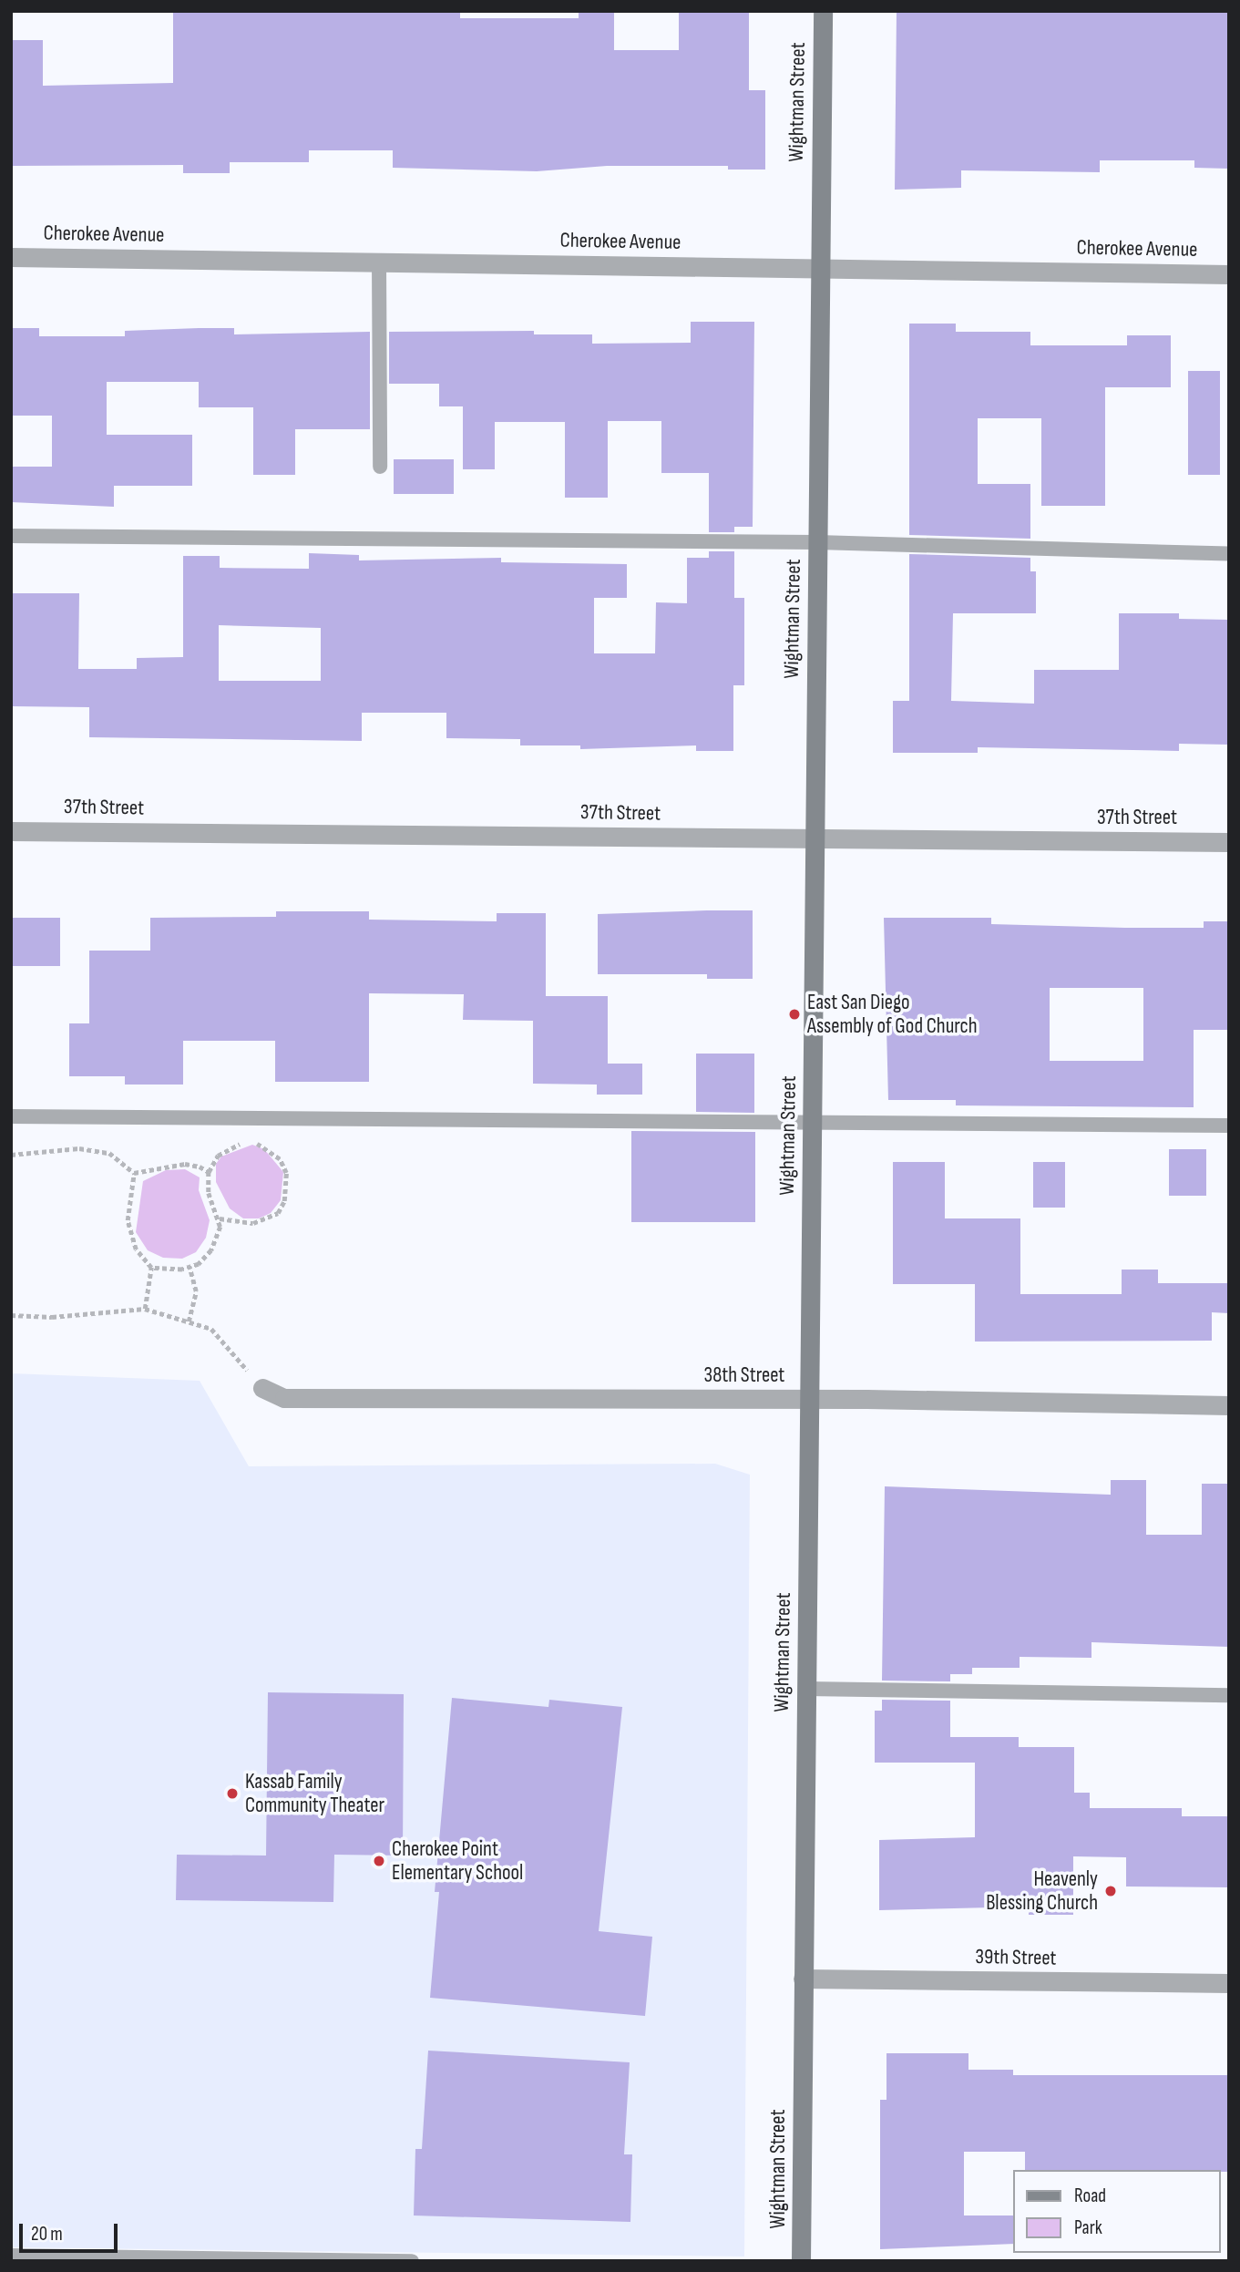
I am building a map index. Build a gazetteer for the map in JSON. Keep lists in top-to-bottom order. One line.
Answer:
{"streets":{"main road":["Wightman Street"],"street":["Cherokee Avenue","37th Street","38th Street","39th Street"]},"crossings":[["Wightman Street","Cherokee Avenue"],["Wightman Street","37th Street"],["Wightman Street","38th Street"],["Wightman Street","39th Street"]],"places":["East San Diego Assembly of God Church","Kassab Family Community Theater","Cherokee Point Elementary School","Heavenly Blessing Church"],"legend":["Road","Park"],"scale_bar":"20 m"}
